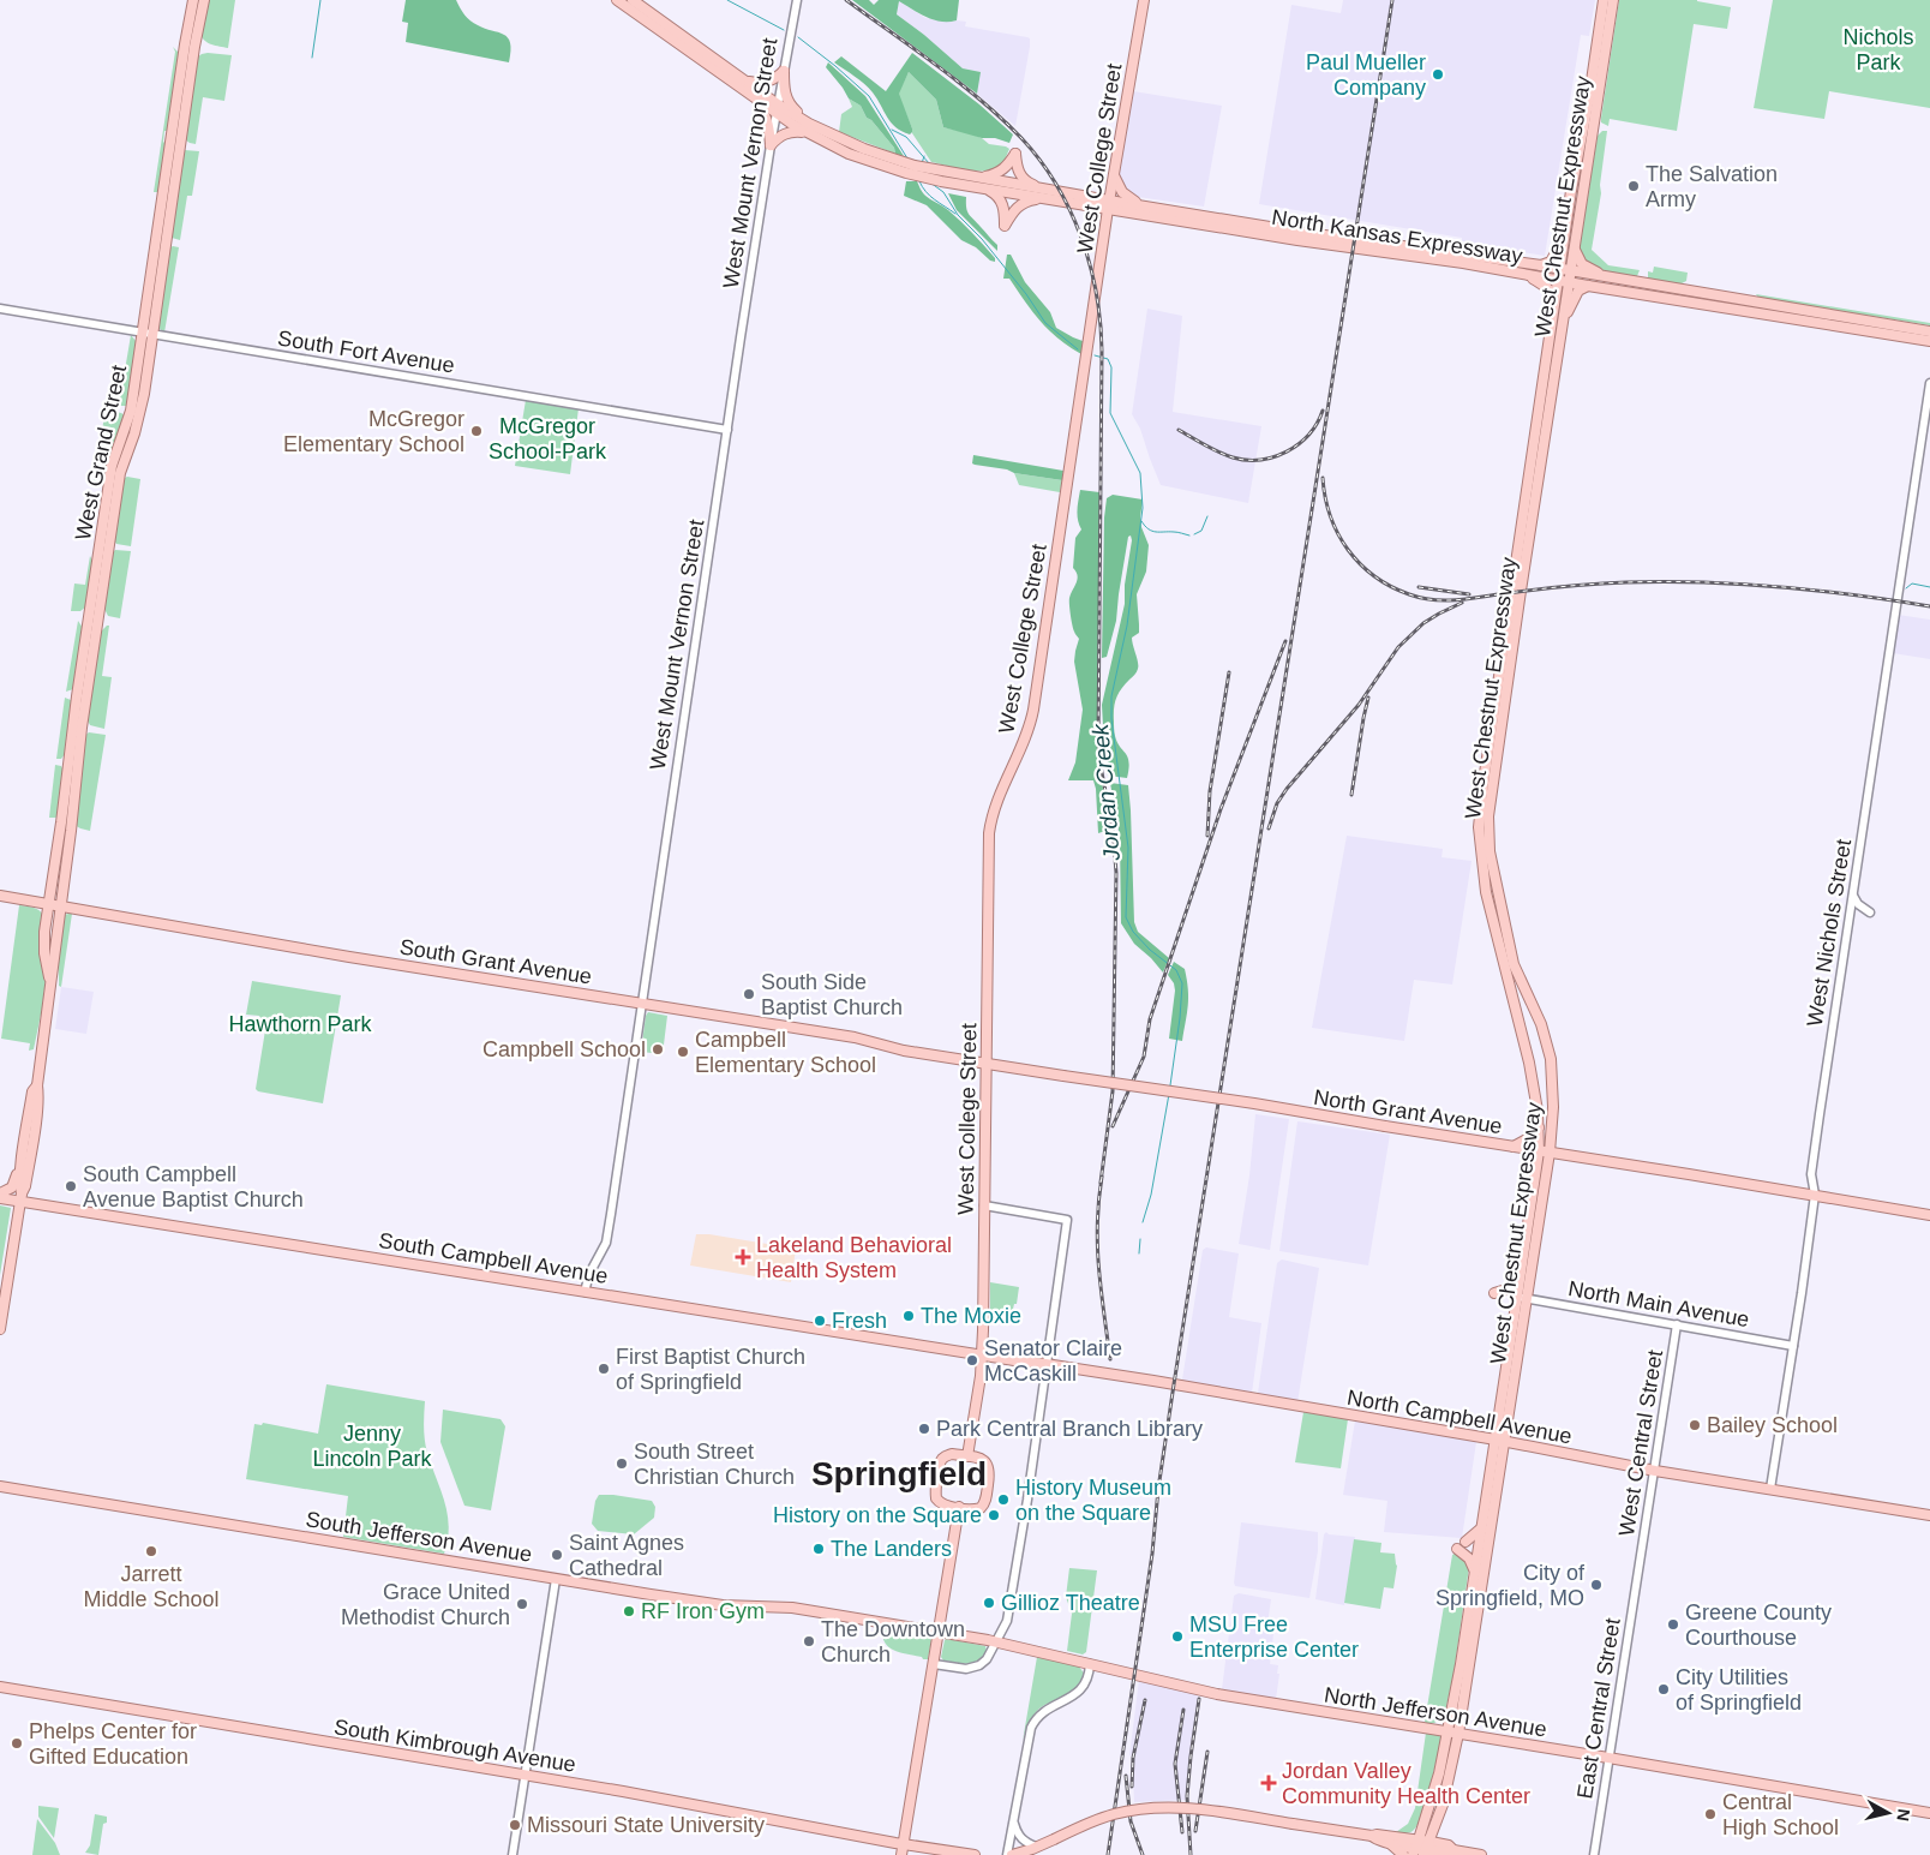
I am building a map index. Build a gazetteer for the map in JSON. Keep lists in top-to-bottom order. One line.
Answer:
{"streets":{"main road":["West College Street","West Chestnut Expressway","North Kansas Expressway","West Grand Street","South Grant Avenue","North Grant Avenue","South Campbell Avenue","North Campbell Avenue","South Jefferson Avenue","North Jefferson Avenue","South Kimbrough Avenue"],"street":["West Mount Vernon Street","South Fort Avenue","West Nichols Street","North Main Avenue","West Central Street","East Central Street"]},"crossings":[["West College Street","North Kansas Expressway"],["West College Street","South Grant Avenue"],["West College Street","North Grant Avenue"],["West College Street","South Campbell Avenue"],["West College Street","North Campbell Avenue"],["West Mount Vernon Street","South Fort Avenue"],["West Mount Vernon Street","South Grant Avenue"],["West Mount Vernon Street","South Campbell Avenue"],["West Chestnut Expressway","North Kansas Expressway"],["West Chestnut Expressway","North Grant Avenue"],["West Chestnut Expressway","North Main Avenue"],["West Chestnut Expressway","North Campbell Avenue"],["South Fort Avenue","West Grand Street"],["West Grand Street","South Grant Avenue"],["West Grand Street","South Campbell Avenue"],["West Nichols Street","North Grant Avenue"],["West Nichols Street","North Main Avenue"],["West Nichols Street","North Campbell Avenue"],["South Grant Avenue","North Grant Avenue"],["South Campbell Avenue","North Campbell Avenue"],["North Main Avenue","West Central Street"],["North Campbell Avenue","West Central Street"],["West Central Street","East Central Street"],["South Jefferson Avenue","North Jefferson Avenue"],["East Central Street","North Jefferson Avenue"]],"districts":["Springfield"],"water":["Jordan Creek"],"parks":["Nichols Park","McGregor School-Park","Hawthorn Park","Jenny Lincoln Park"],"places":{"other":["Paul Mueller Company","The Salvation Army","McGregor Elementary School","South Side Baptist Church","Campbell School","Campbell Elementary School","South Campbell Avenue Baptist Church","The Moxie","Fresh","Senator Claire McCaskill","First Baptist Church of Springfield","Bailey School","Park Central Branch Library","South Street Christian Church","History Museum on the Square","History on the Square","The Landers","Jarrett Middle School","Saint Agnes Cathedral","City of Springfield, MO","Gillioz Theatre","Grace United Methodist Church","RF Iron Gym","Greene County Courthouse","MSU Free Enterprise Center","The Downtown Church","City Utilities of Springfield","Phelps Center for Gifted Education","Central High School","Missouri State University"],"health":["Lakeland Behavioral Health System","Jordan Valley Community Health Center"]},"north":"right"}
